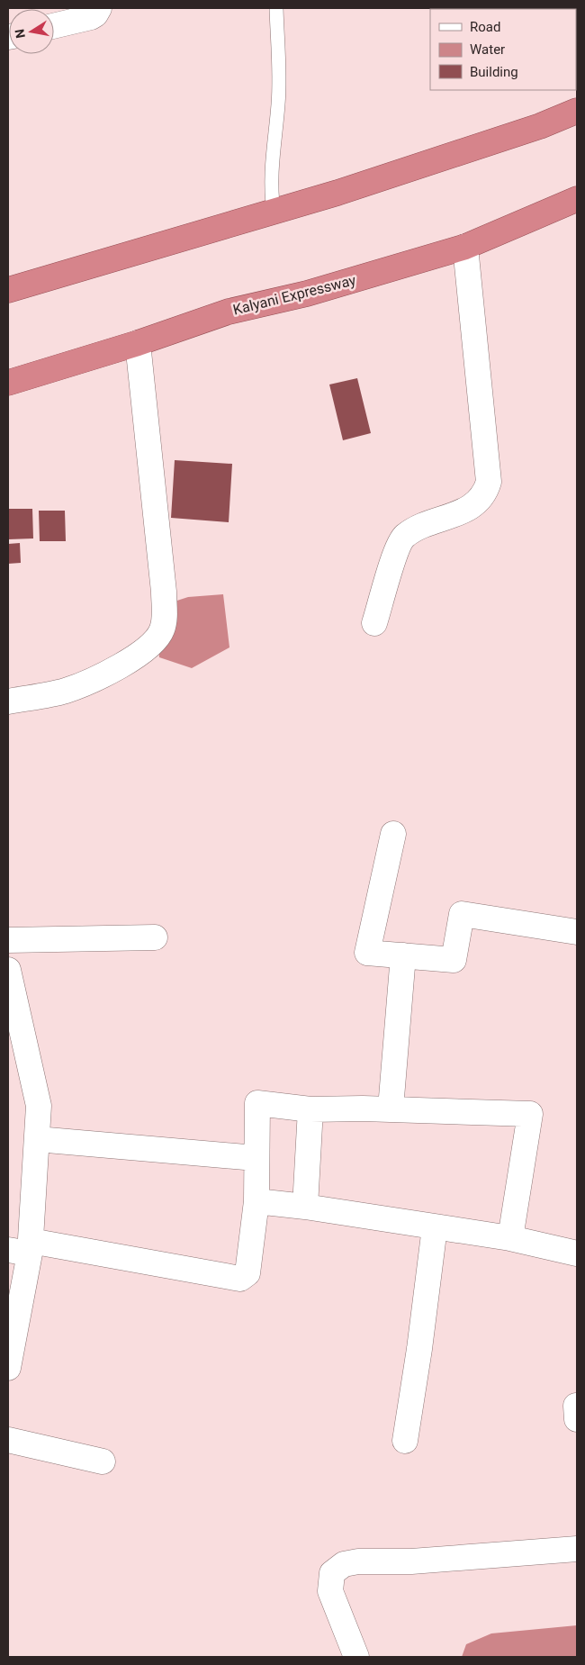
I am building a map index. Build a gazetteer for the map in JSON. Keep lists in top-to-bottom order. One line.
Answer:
{"streets":{"highway":["Kalyani Expressway"]},"legend":["Road","Water","Building"],"north":"left"}
